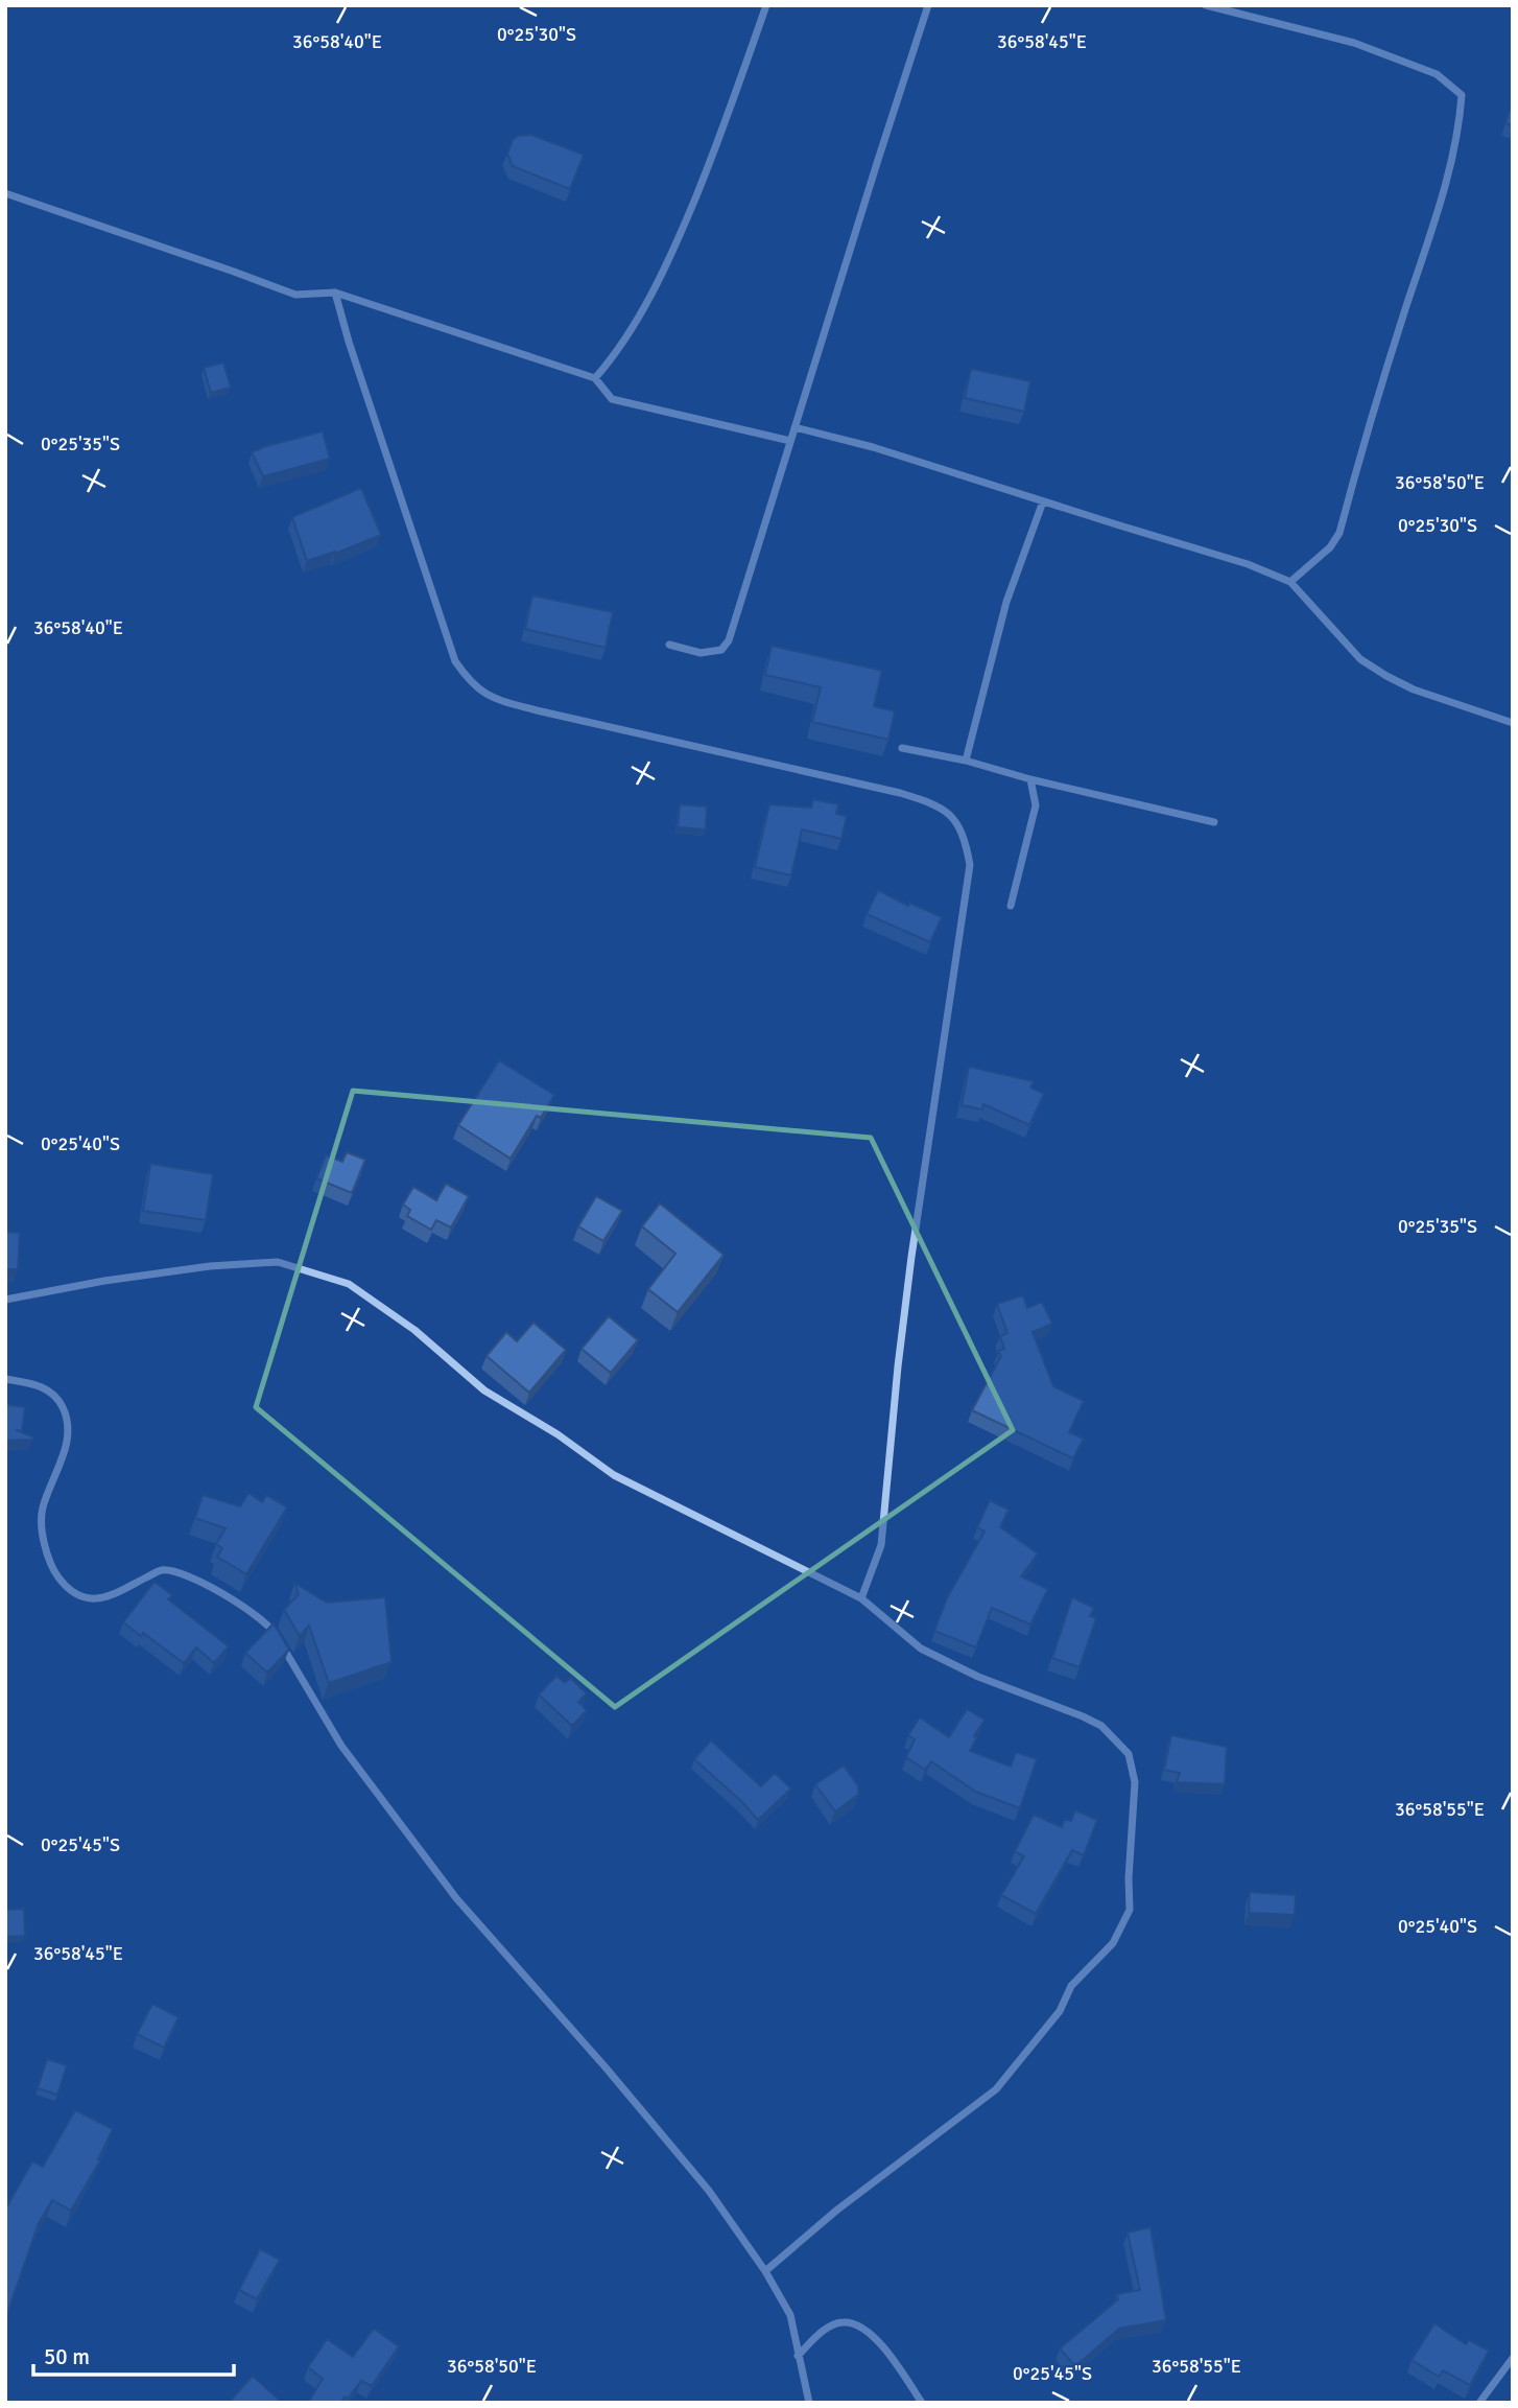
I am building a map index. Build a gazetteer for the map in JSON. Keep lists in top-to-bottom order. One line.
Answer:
{"scale_bar":"50 m","coordinates":["0°25'30\"S","36°58'40\"E","36°58'45\"E","0°25'35\"S","36°58'50\"E","0°25'40\"S","36°58'55\"E","0°25'45\"S"]}
